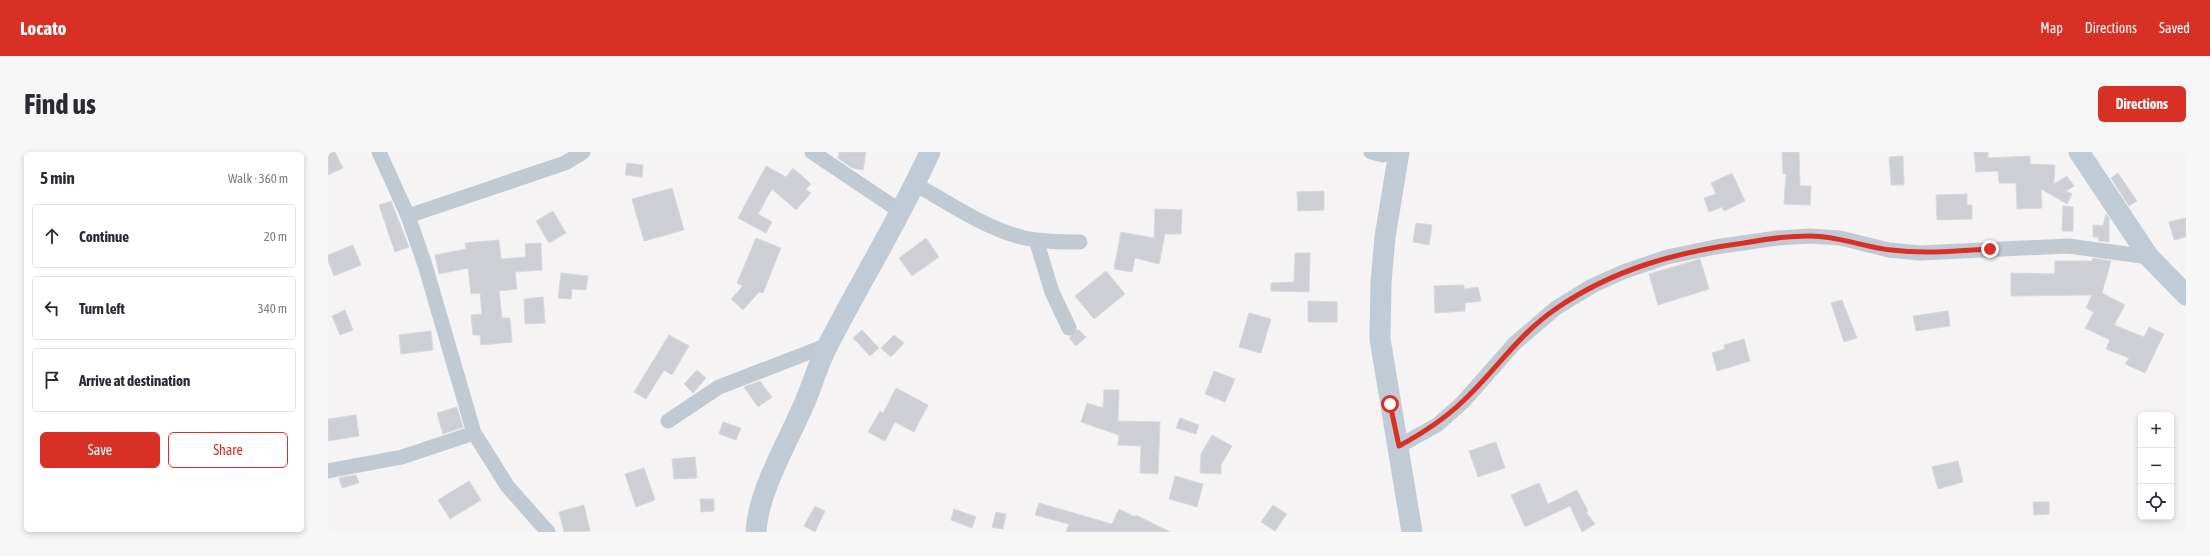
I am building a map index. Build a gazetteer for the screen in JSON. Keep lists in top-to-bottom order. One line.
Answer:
{"page":{"header":"Locato","nav":["Map","Directions","Saved"],"buttons":["Directions",["Save","Share"]],"title":"Find us","heading":["5 min","Walk · 360 m"],"list":[["Continue","20 m"],["Turn left","340 m"],"Arrive at destination"],"map_buttons":["+","−"]}}
